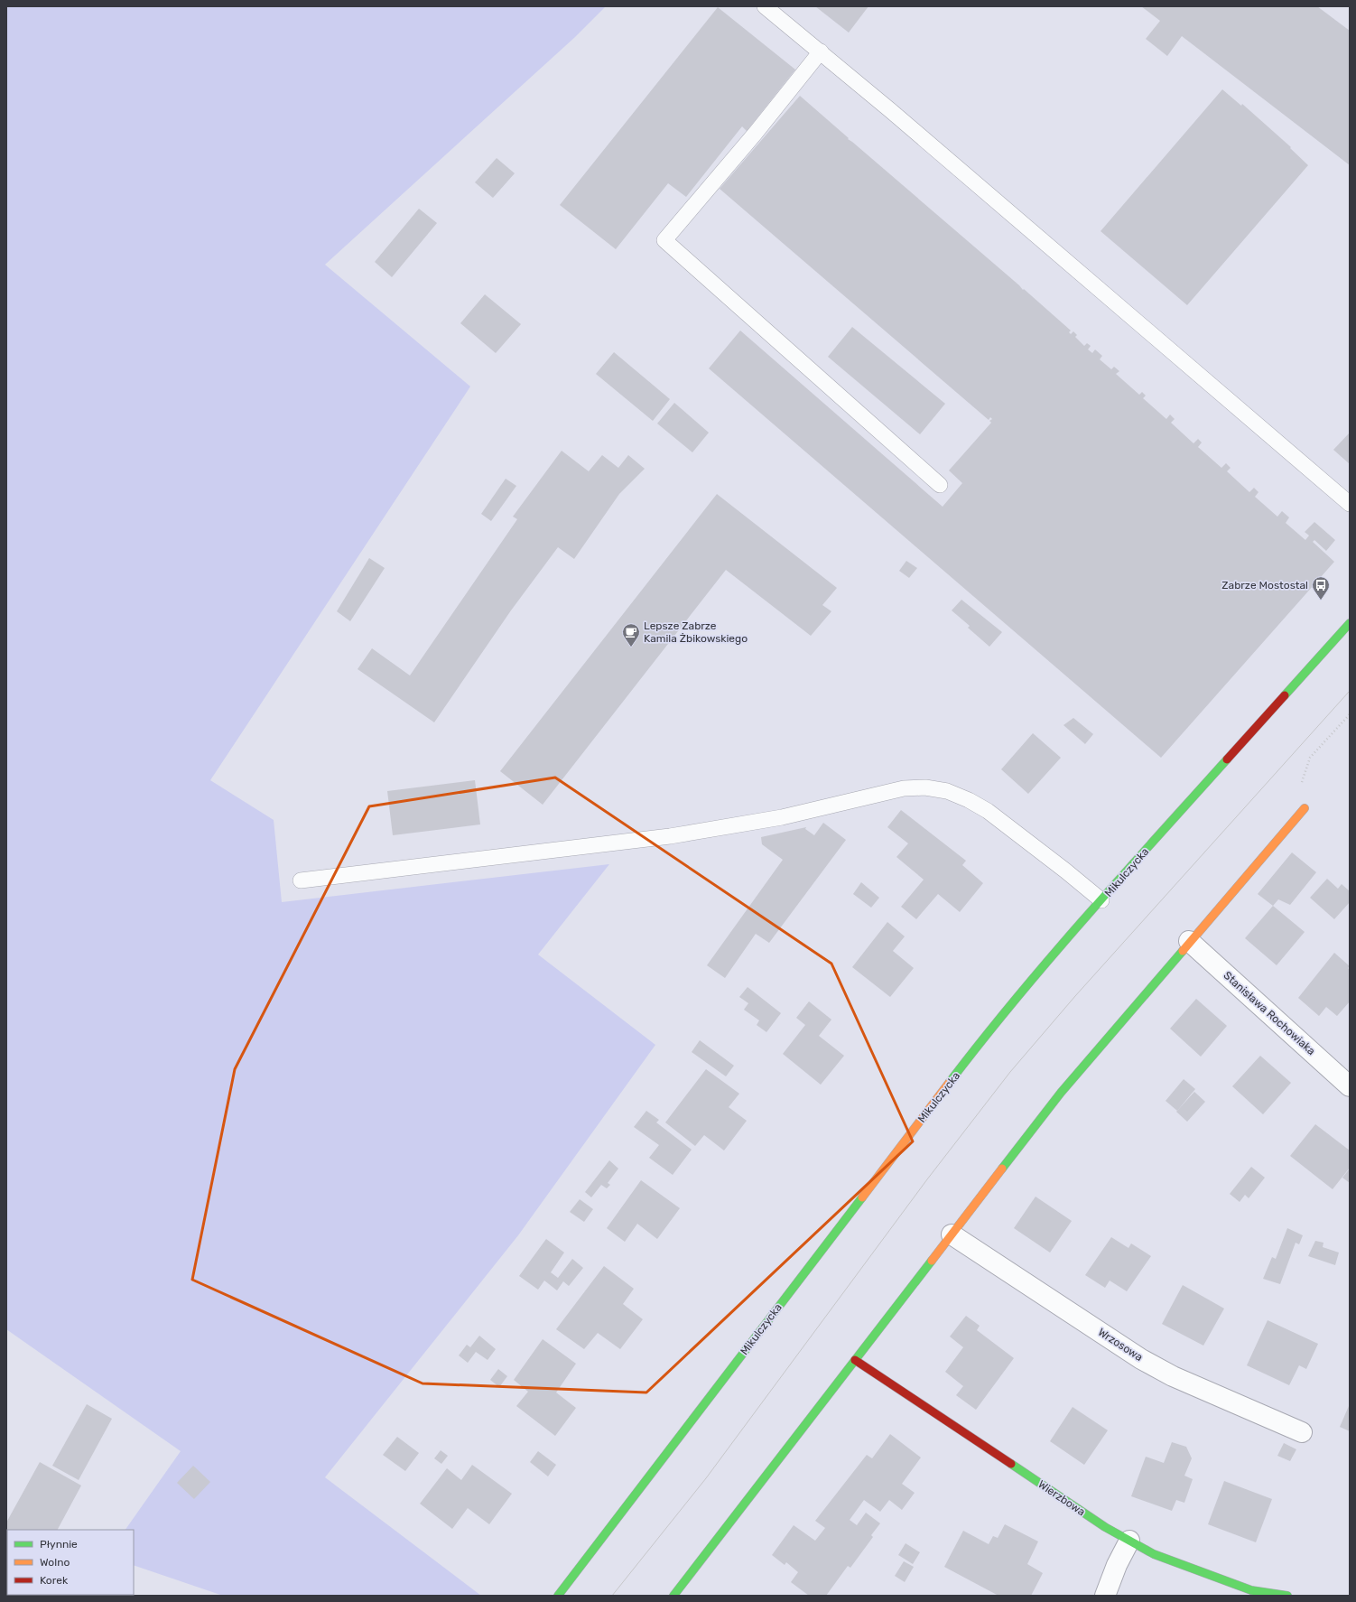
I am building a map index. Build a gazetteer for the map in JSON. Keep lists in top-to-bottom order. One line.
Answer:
{"streets":{"street":["Mikulczycka","Stanisława Rochowiaka","Wrzosowa","Wierzbowa"]},"places":{"bus stop":["Zabrze Mostostal"],"cafe":["Lepsze Zabrze Kamila Żbikowskiego"]},"legend":["Płynnie","Wolno","Korek"]}
